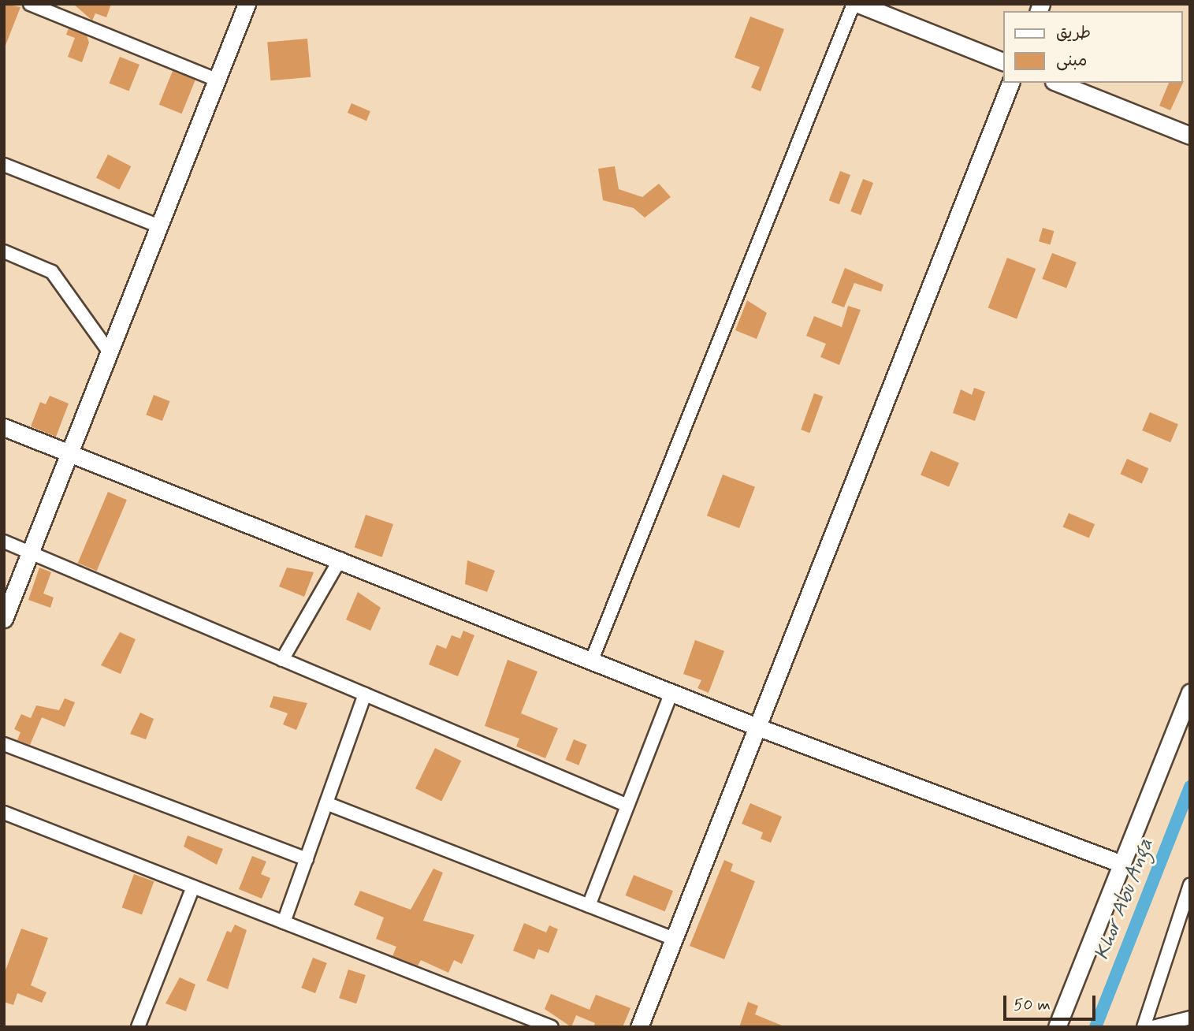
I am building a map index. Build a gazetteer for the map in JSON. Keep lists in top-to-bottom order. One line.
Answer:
{"water":["Khor Abu Anga"],"legend":["طريق","مبنى"],"scale_bar":"50 m"}
